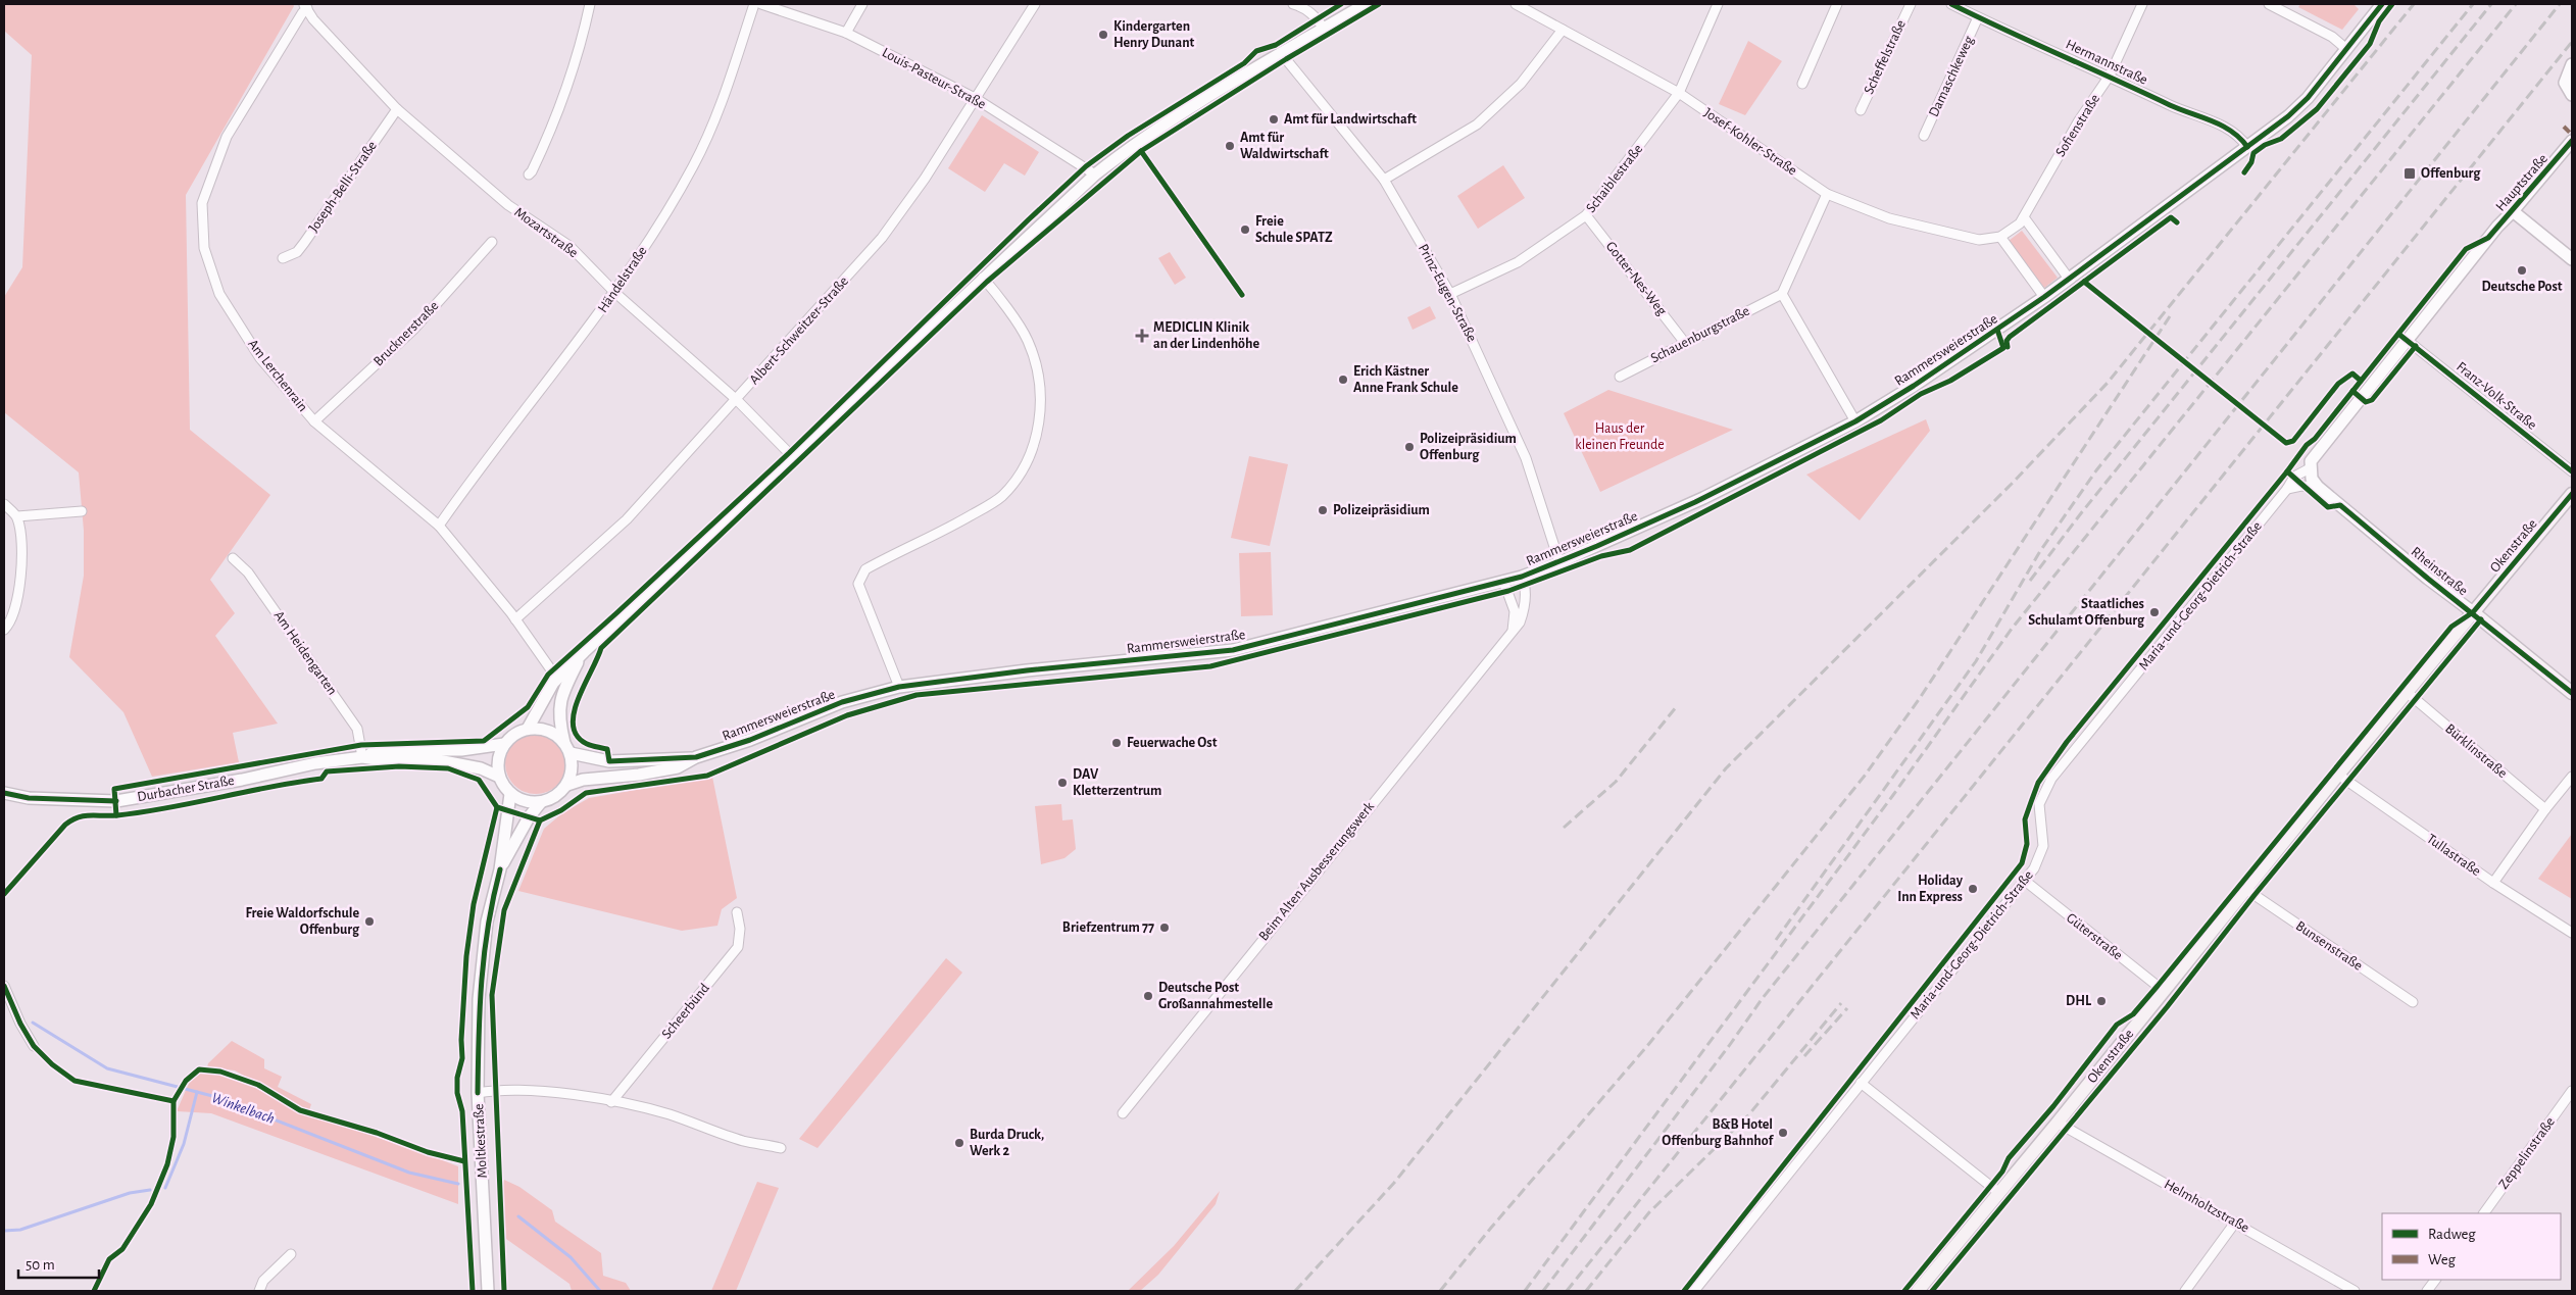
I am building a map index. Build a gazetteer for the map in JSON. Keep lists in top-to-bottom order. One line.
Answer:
{"streets":{"main road":["Okenstraße","Rheinstraße"],"street":["Scheffelstraße","Hermannstraße","Damaschkeweg","Louis-Pasteur-Straße","Sofienstraße","Josef-Kohler-Straße","Schaiblestraße","Hauptstraße","Joseph-Belli-Straße","Mozartstraße","Gotter-Nes-Weg","Händelstraße","Prinz-Eugen-Straße","Albert-Schweitzer-Straße","Brucknerstraße","Schauenburgstraße","Rammersweierstraße","Am Lerchenrain","Franz-Volk-Straße","Maria-und-Georg-Dietrich-Straße","Am Heidengarten","Bürklinstraße","Durbacher Straße","Tullastraße","Beim Alten Ausbesserungswerk","Güterstraße","Bunsenstraße","Scheerbünd","Moltkestraße","Zeppelinstraße","Helmholtzstraße"]},"crossings":[["Hermannstraße","Damaschkeweg"],["Hermannstraße","Sofienstraße"],["Hermannstraße","Rammersweierstraße"],["Louis-Pasteur-Straße","Albert-Schweitzer-Straße"],["Sofienstraße","Josef-Kohler-Straße"],["Josef-Kohler-Straße","Schaiblestraße"],["Schaiblestraße","Gotter-Nes-Weg"],["Schaiblestraße","Prinz-Eugen-Straße"],["Hauptstraße","Franz-Volk-Straße"],["Hauptstraße","Maria-und-Georg-Dietrich-Straße"],["Joseph-Belli-Straße","Mozartstraße"],["Mozartstraße","Händelstraße"],["Mozartstraße","Albert-Schweitzer-Straße"],["Mozartstraße","Am Lerchenrain"],["Gotter-Nes-Weg","Schauenburgstraße"],["Händelstraße","Am Lerchenrain"],["Prinz-Eugen-Straße","Rammersweierstraße"],["Albert-Schweitzer-Straße","Am Lerchenrain"],["Brucknerstraße","Am Lerchenrain"],["Rammersweierstraße","Durbacher Straße"],["Rammersweierstraße","Beim Alten Ausbesserungswerk"],["Rammersweierstraße","Moltkestraße"],["Okenstraße","Rheinstraße"],["Okenstraße","Bürklinstraße"],["Okenstraße","Tullastraße"],["Okenstraße","Güterstraße"],["Okenstraße","Bunsenstraße"],["Okenstraße","Helmholtzstraße"],["Maria-und-Georg-Dietrich-Straße","Güterstraße"],["Am Heidengarten","Durbacher Straße"],["Durbacher Straße","Moltkestraße"]],"water":["Winkelbach"],"parks":["Haus der kleinen Freunde"],"places":{"other":["Kindergarten Henry Dunant","Amt für Landwirtschaft","Amt für Waldwirtschaft","Freie Schule SPATZ","Deutsche Post","Erich Kästner Anne Frank Schule","Polizeipräsidium Offenburg","Polizeipräsidium","Staatliches Schulamt Offenburg","Feuerwache Ost","DAV Kletterzentrum","Holiday Inn Express","Freie Waldorfschule Offenburg","Briefzentrum 77","Deutsche Post Großannahmestelle","DHL","B&B Hotel Offenburg Bahnhof","Burda Druck, Werk 2"],"transit":["Offenburg"],"health":["MEDICLIN Klinik an der Lindenhöhe"]},"legend":["Radweg","Weg"],"scale_bar":"50 m"}
